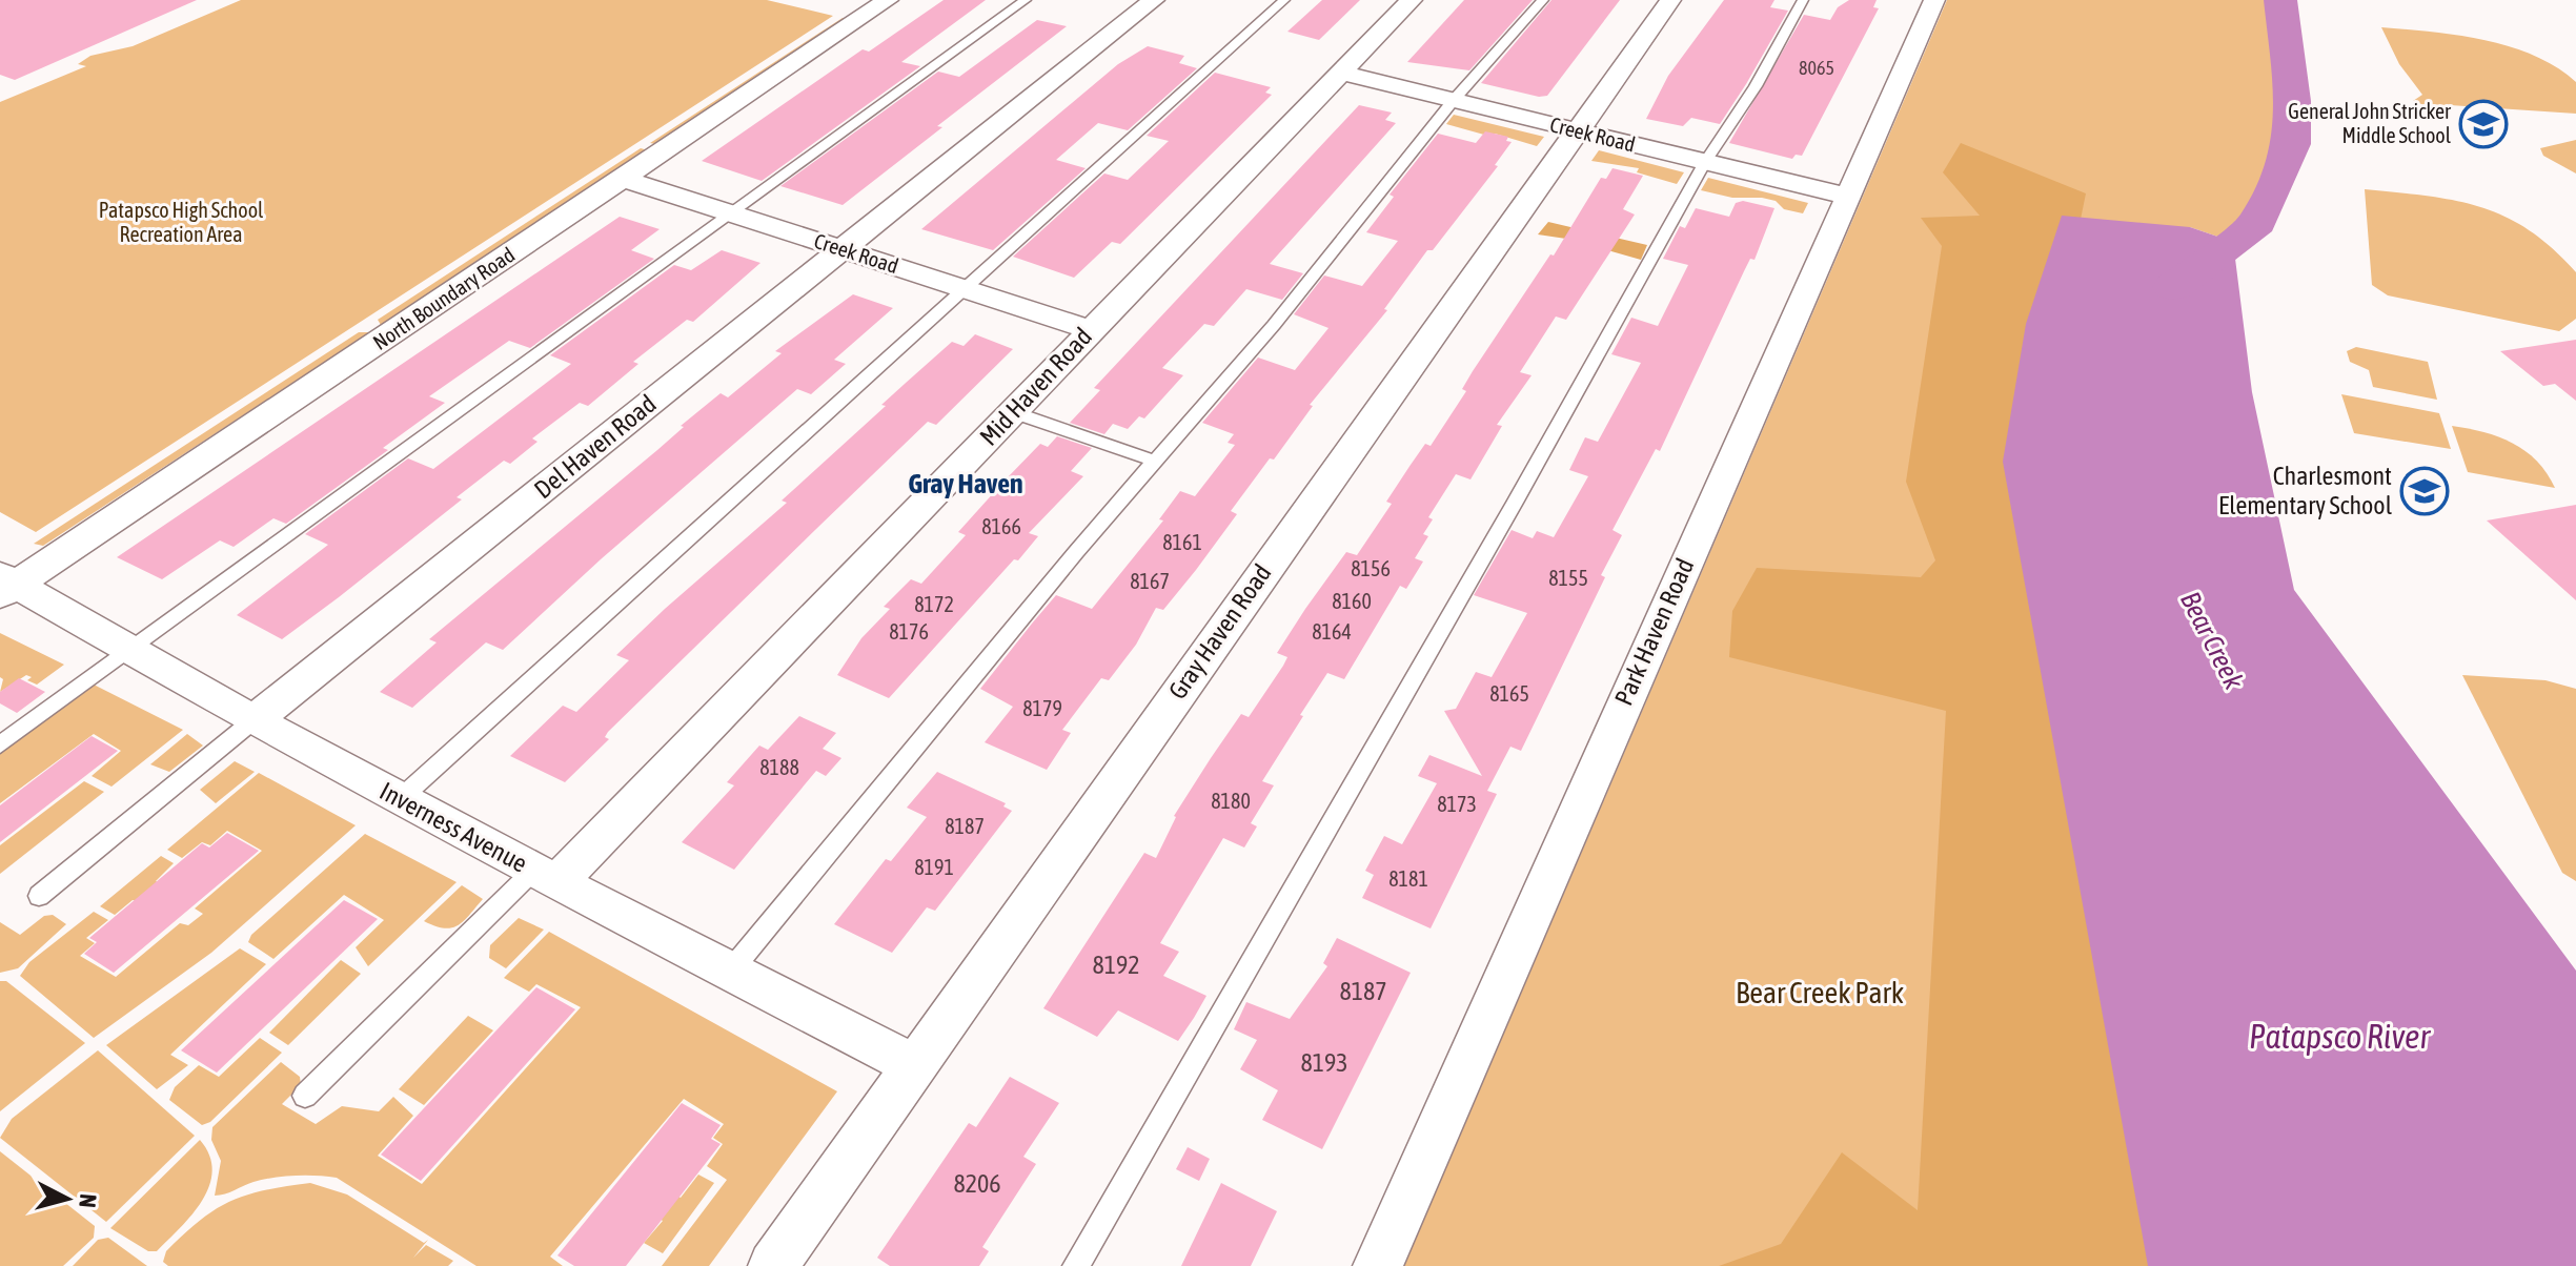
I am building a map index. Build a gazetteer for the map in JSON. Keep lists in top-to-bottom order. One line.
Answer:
{"streets":{"street":["Creek Road","North Boundary Road","Mid Haven Road","Del Haven Road","Gray Haven Road","Park Haven Road","Inverness Avenue"]},"crossings":[["Creek Road","North Boundary Road"],["Creek Road","Mid Haven Road"],["Creek Road","Del Haven Road"],["Creek Road","Gray Haven Road"],["Creek Road","Park Haven Road"],["North Boundary Road","Inverness Avenue"],["Mid Haven Road","Inverness Avenue"],["Del Haven Road","Inverness Avenue"],["Gray Haven Road","Inverness Avenue"]],"districts":["Gray Haven"],"water":["Bear Creek","Patapsco River"],"parks":["Patapsco High School Recreation Area","Bear Creek Park"],"places":{"school or university":["General John Stricker Middle School","Charlesmont Elementary School"]},"house_numbers":["8065","8166","8161","8156","8155","8167","8160","8172","8176","8164","8165","8179","8188","8180","8173","8187","8191","8181","8192","8187","8193","8206"],"north":"right"}
